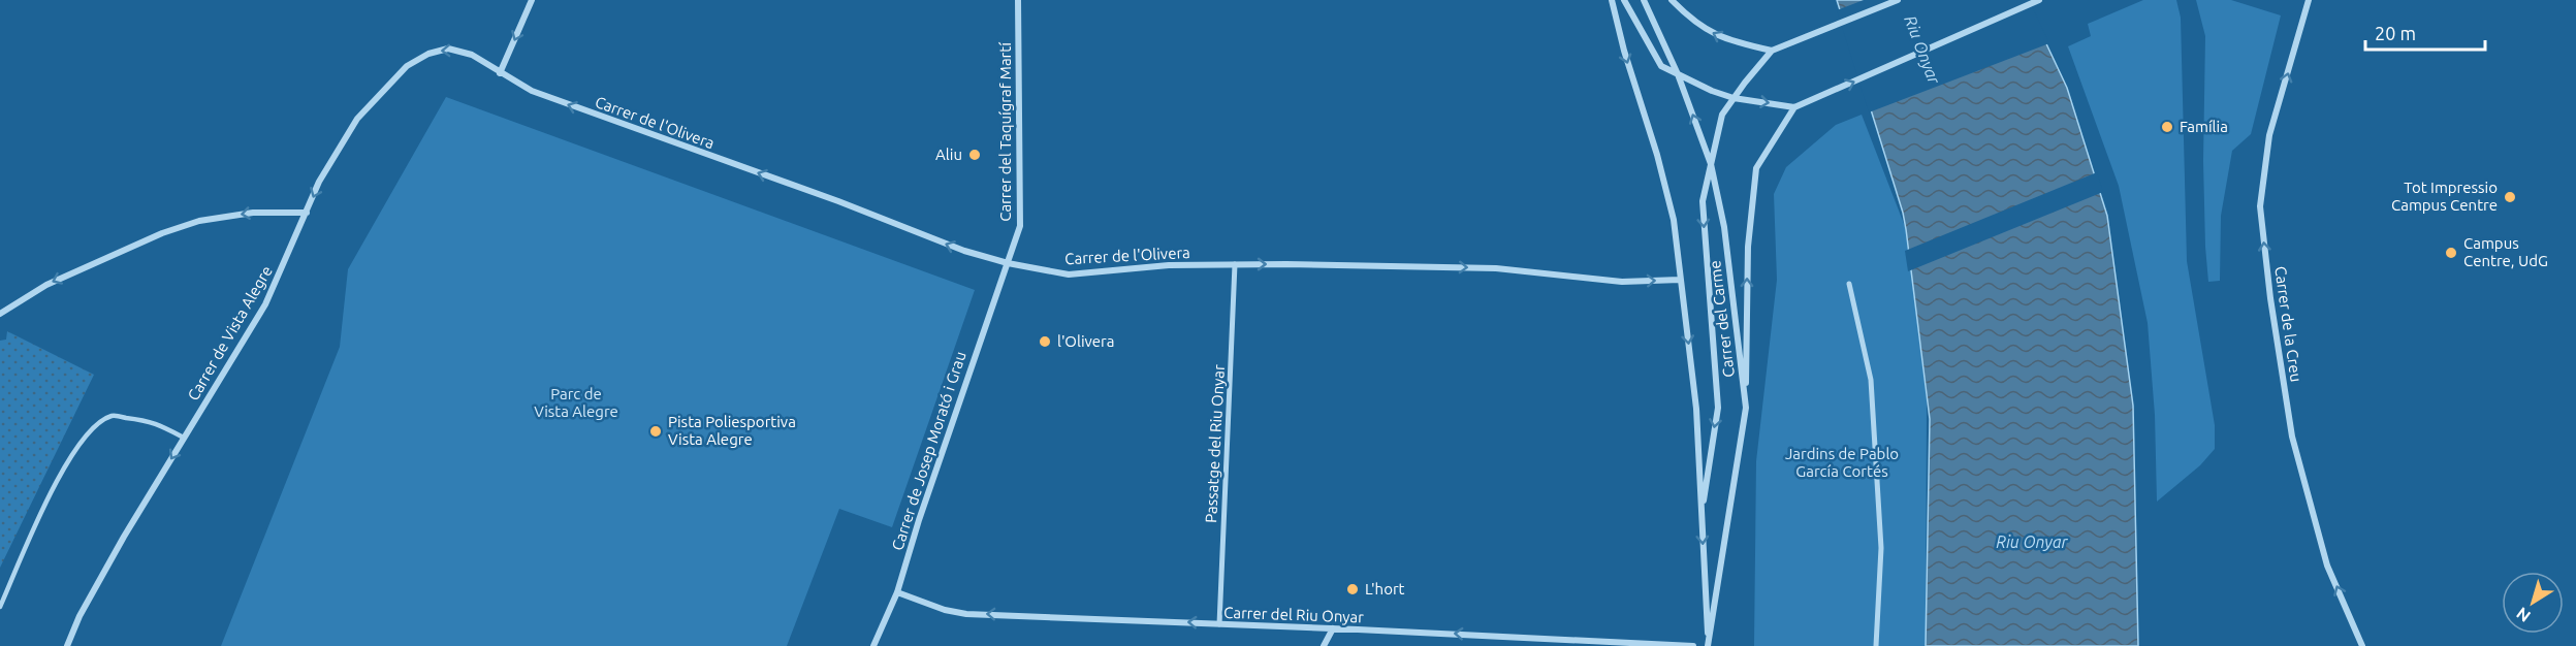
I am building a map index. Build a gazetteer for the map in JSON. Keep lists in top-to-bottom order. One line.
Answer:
{"streets":{"street":["Carrer de l'Olivera","Carrer del Taquígraf Martí","Carrer del Carme","Carrer de la Creu","Carrer de Vista Alegre","Passatge del Riu Onyar","Carrer de Josep Morató i Grau","Carrer del Riu Onyar"]},"crossings":[["Carrer de l'Olivera","Carrer del Taquígraf Martí"],["Carrer de l'Olivera","Carrer del Carme"],["Carrer de l'Olivera","Carrer de Vista Alegre"],["Carrer de l'Olivera","Passatge del Riu Onyar"],["Carrer de l'Olivera","Carrer de Josep Morató i Grau"],["Carrer del Taquígraf Martí","Carrer de Josep Morató i Grau"],["Passatge del Riu Onyar","Carrer del Riu Onyar"],["Carrer de Josep Morató i Grau","Carrer del Riu Onyar"]],"one_way":["Carrer de la Creu","Carrer de Vista Alegre","Carrer del Riu Onyar"],"water":["Riu Onyar"],"parks":["Parc de Vista Alegre","Jardins de Pablo García Cortés"],"places":["Família","Aliu","Tot Impressio Campus Centre","Campus Centre, UdG","l'Olivera","Pista Poliesportiva Vista Alegre","L'hort"],"scale_bar":"20 m","north":"bottom left"}
